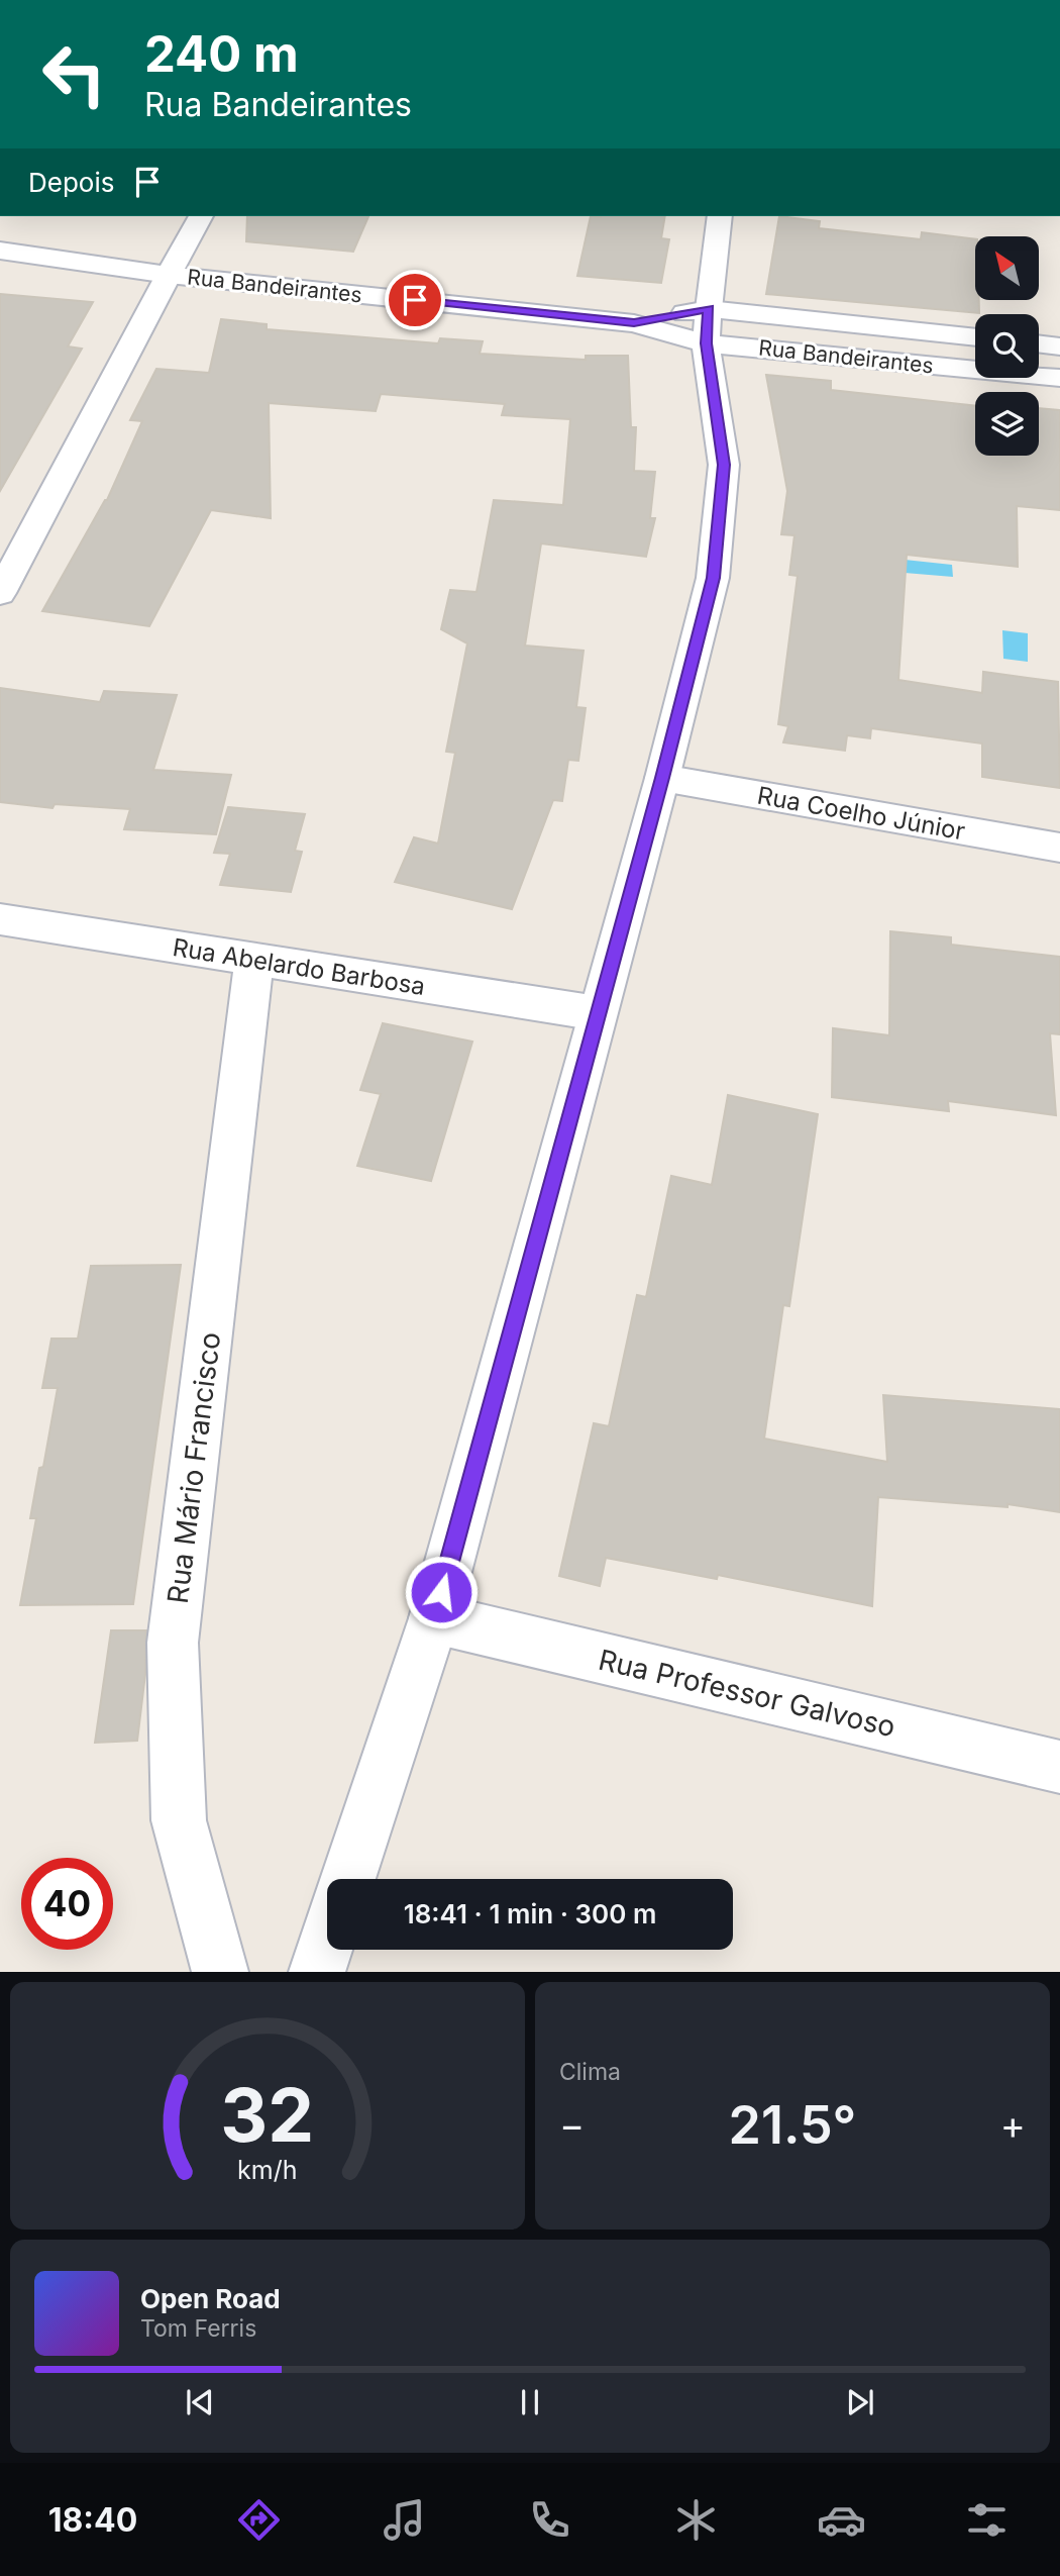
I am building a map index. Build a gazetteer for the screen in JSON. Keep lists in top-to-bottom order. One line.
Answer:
{"streets":{"street":["Rua Bandeirantes","Rua Coelho Júnior","Rua Abelardo Barbosa","Rua Mário Francisco","Rua Professor Galvoso"]},"crossings":[["Rua Abelardo Barbosa","Rua Mário Francisco"]],"north":"top left","page":{"turn":["240 m","Rua Bandeirantes"],"then":"Depois","limit":"40","trip":"18:41 · 1 min · 300 m","tile":"Clima","heat":["−","21.5°","+"],"song":["Open Road","Tom Ferris"],"tabs":"18:40","gauge":["32","km/h"]}}
